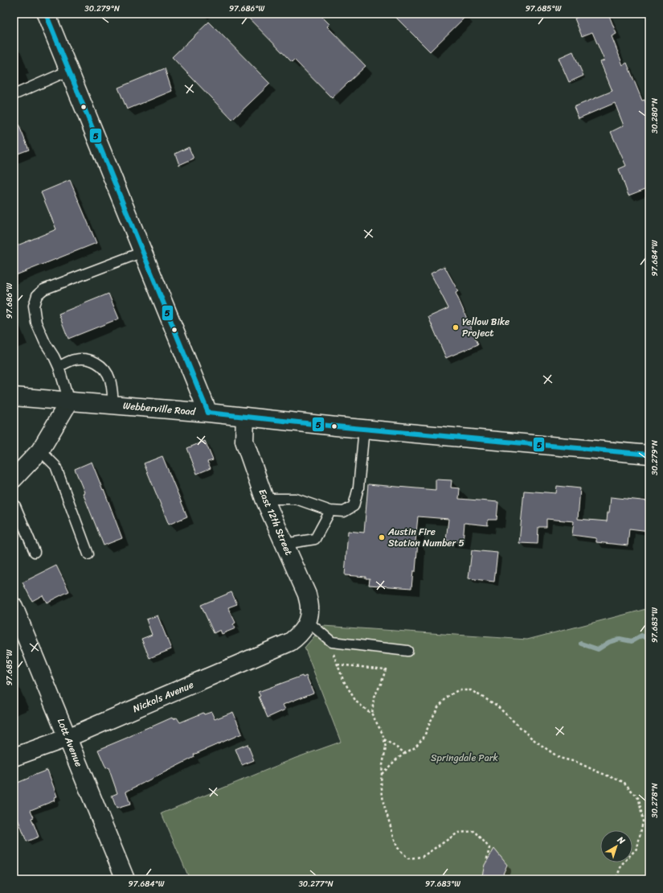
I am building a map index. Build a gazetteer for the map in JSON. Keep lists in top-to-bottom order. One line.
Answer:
{"streets":{"street":["Webberville Road","East 12th Street","Nickols Avenue","Lott Avenue"]},"crossings":[["Webberville Road","East 12th Street"],["East 12th Street","Nickols Avenue"],["Nickols Avenue","Lott Avenue"]],"parks":["Springdale Park"],"places":["Yellow Bike Project","Austin Fire Station Number 5"],"lines":["transit line 5"],"north":"top right","coordinates":["30.279°N","97.686°W","97.685°W","30.280°N","97.684°W","97.683°W","30.278°N","30.277°N"]}
